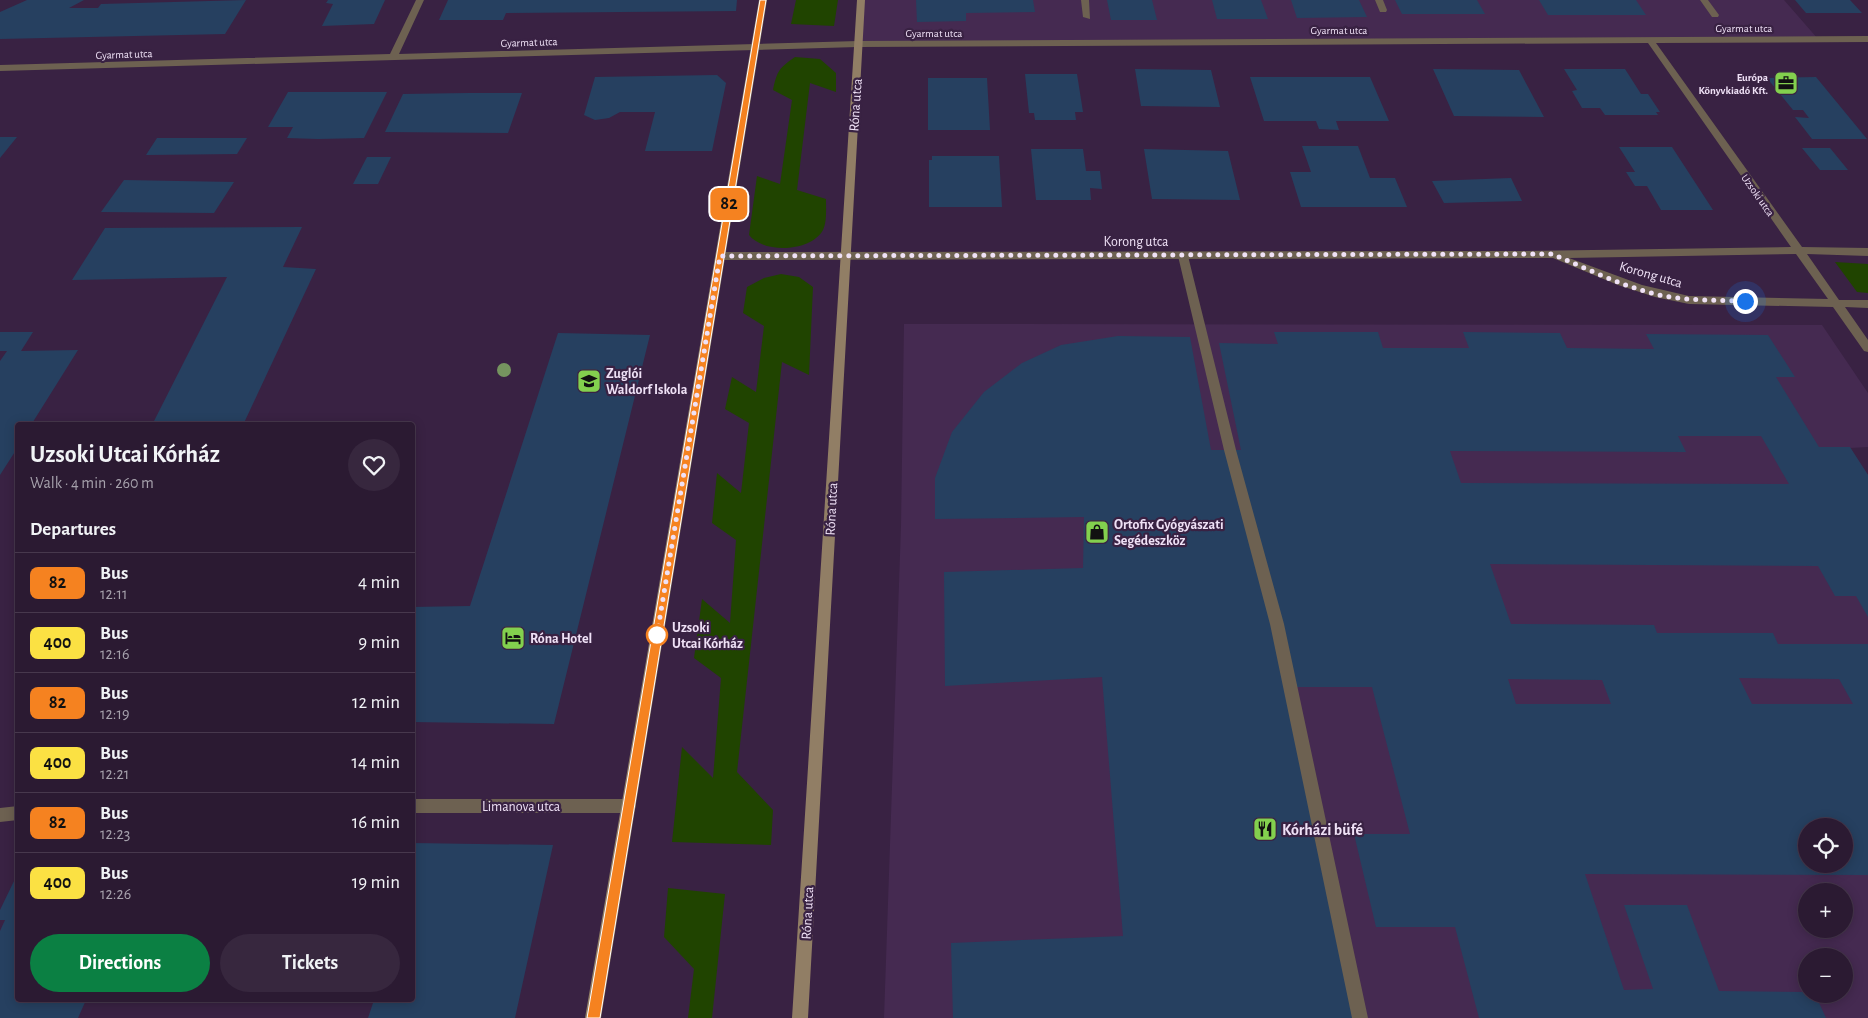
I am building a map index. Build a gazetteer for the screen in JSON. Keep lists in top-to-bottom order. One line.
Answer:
{"streets":{"street":["Gyarmat utca","Róna utca","Uzsoki utca","Korong utca","Limanova utca"]},"crossings":[["Gyarmat utca","Róna utca"],["Gyarmat utca","Uzsoki utca"],["Róna utca","Korong utca"],["Uzsoki utca","Korong utca"]],"places":{"office":["Európa Könyvkiadó Kft."],"school or university":["Zuglói Waldorf Iskola"],"shop":["Ortofix Gyógyászati Segédeszköz"],"other":["Uzsoki Utcai Kórház"],"hotel":["Róna Hotel"],"restaurant":["Kórházi büfé"]},"lines":["bus line 82"],"page":{"on_map":"82","heading":[["Uzsoki Utcai Kórház","Walk · 4 min · 260 m"],"Departures"],"list":[{"mark":"82","name":"Bus","note":"12:11","value":"4 min"},{"mark":"400","name":"Bus","note":"12:16","value":"9 min"},{"mark":"82","name":"Bus","note":"12:19","value":"12 min"},{"mark":"400","name":"Bus","note":"12:21","value":"14 min"},{"mark":"82","name":"Bus","note":"12:23","value":"16 min"},{"mark":"400","name":"Bus","note":"12:26","value":"19 min"}],"map_buttons":["+","−"],"buttons":["Directions","Tickets"]}}
